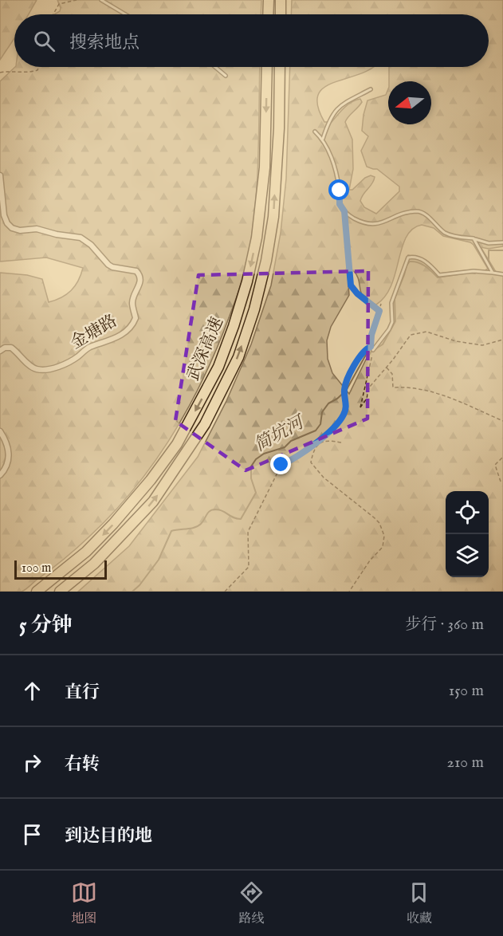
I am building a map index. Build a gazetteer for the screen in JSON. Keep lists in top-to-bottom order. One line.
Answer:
{"streets":{"highway":["武深高速"],"street":["金塘路"]},"water":["简坑河"],"scale_bar":"100 m","north":"left","page":{"search":"搜索地点","scale":"100 m","heading":["5 分钟","步行 · 360 m"],"list":[["直行","150 m"],["右转","210 m"],"到达目的地"],"nav":["地图","路线","收藏"]}}
